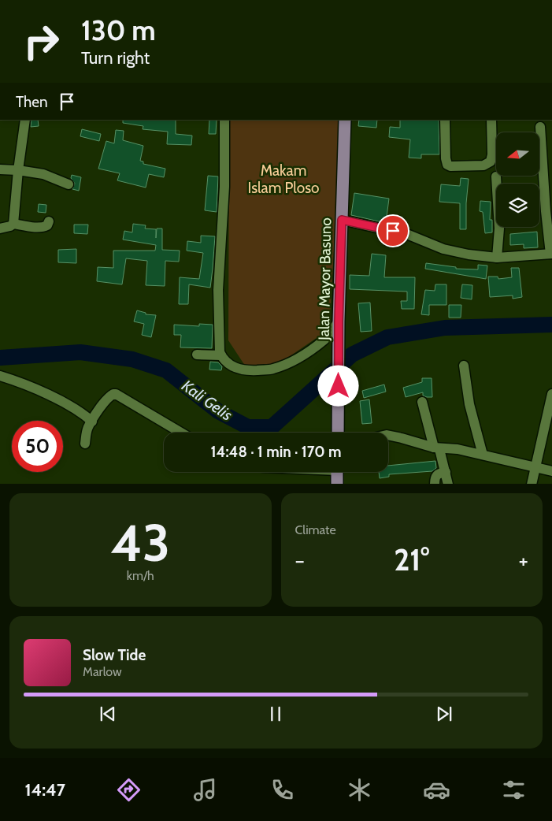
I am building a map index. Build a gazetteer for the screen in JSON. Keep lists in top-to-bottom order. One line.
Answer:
{"streets":{"main road":["Jalan Mayor Basuno"]},"water":["Kali Gelis"],"parks":["Makam Islam Ploso"],"north":"left","page":{"turn":["130 m","Turn right"],"then":"Then","limit":"50","trip":"14:48 · 1 min · 170 m","tile":[["43","km/h"],"Climate"],"heat":["−","21°","+"],"song":["Slow Tide","Marlow"],"tabs":"14:47"}}
